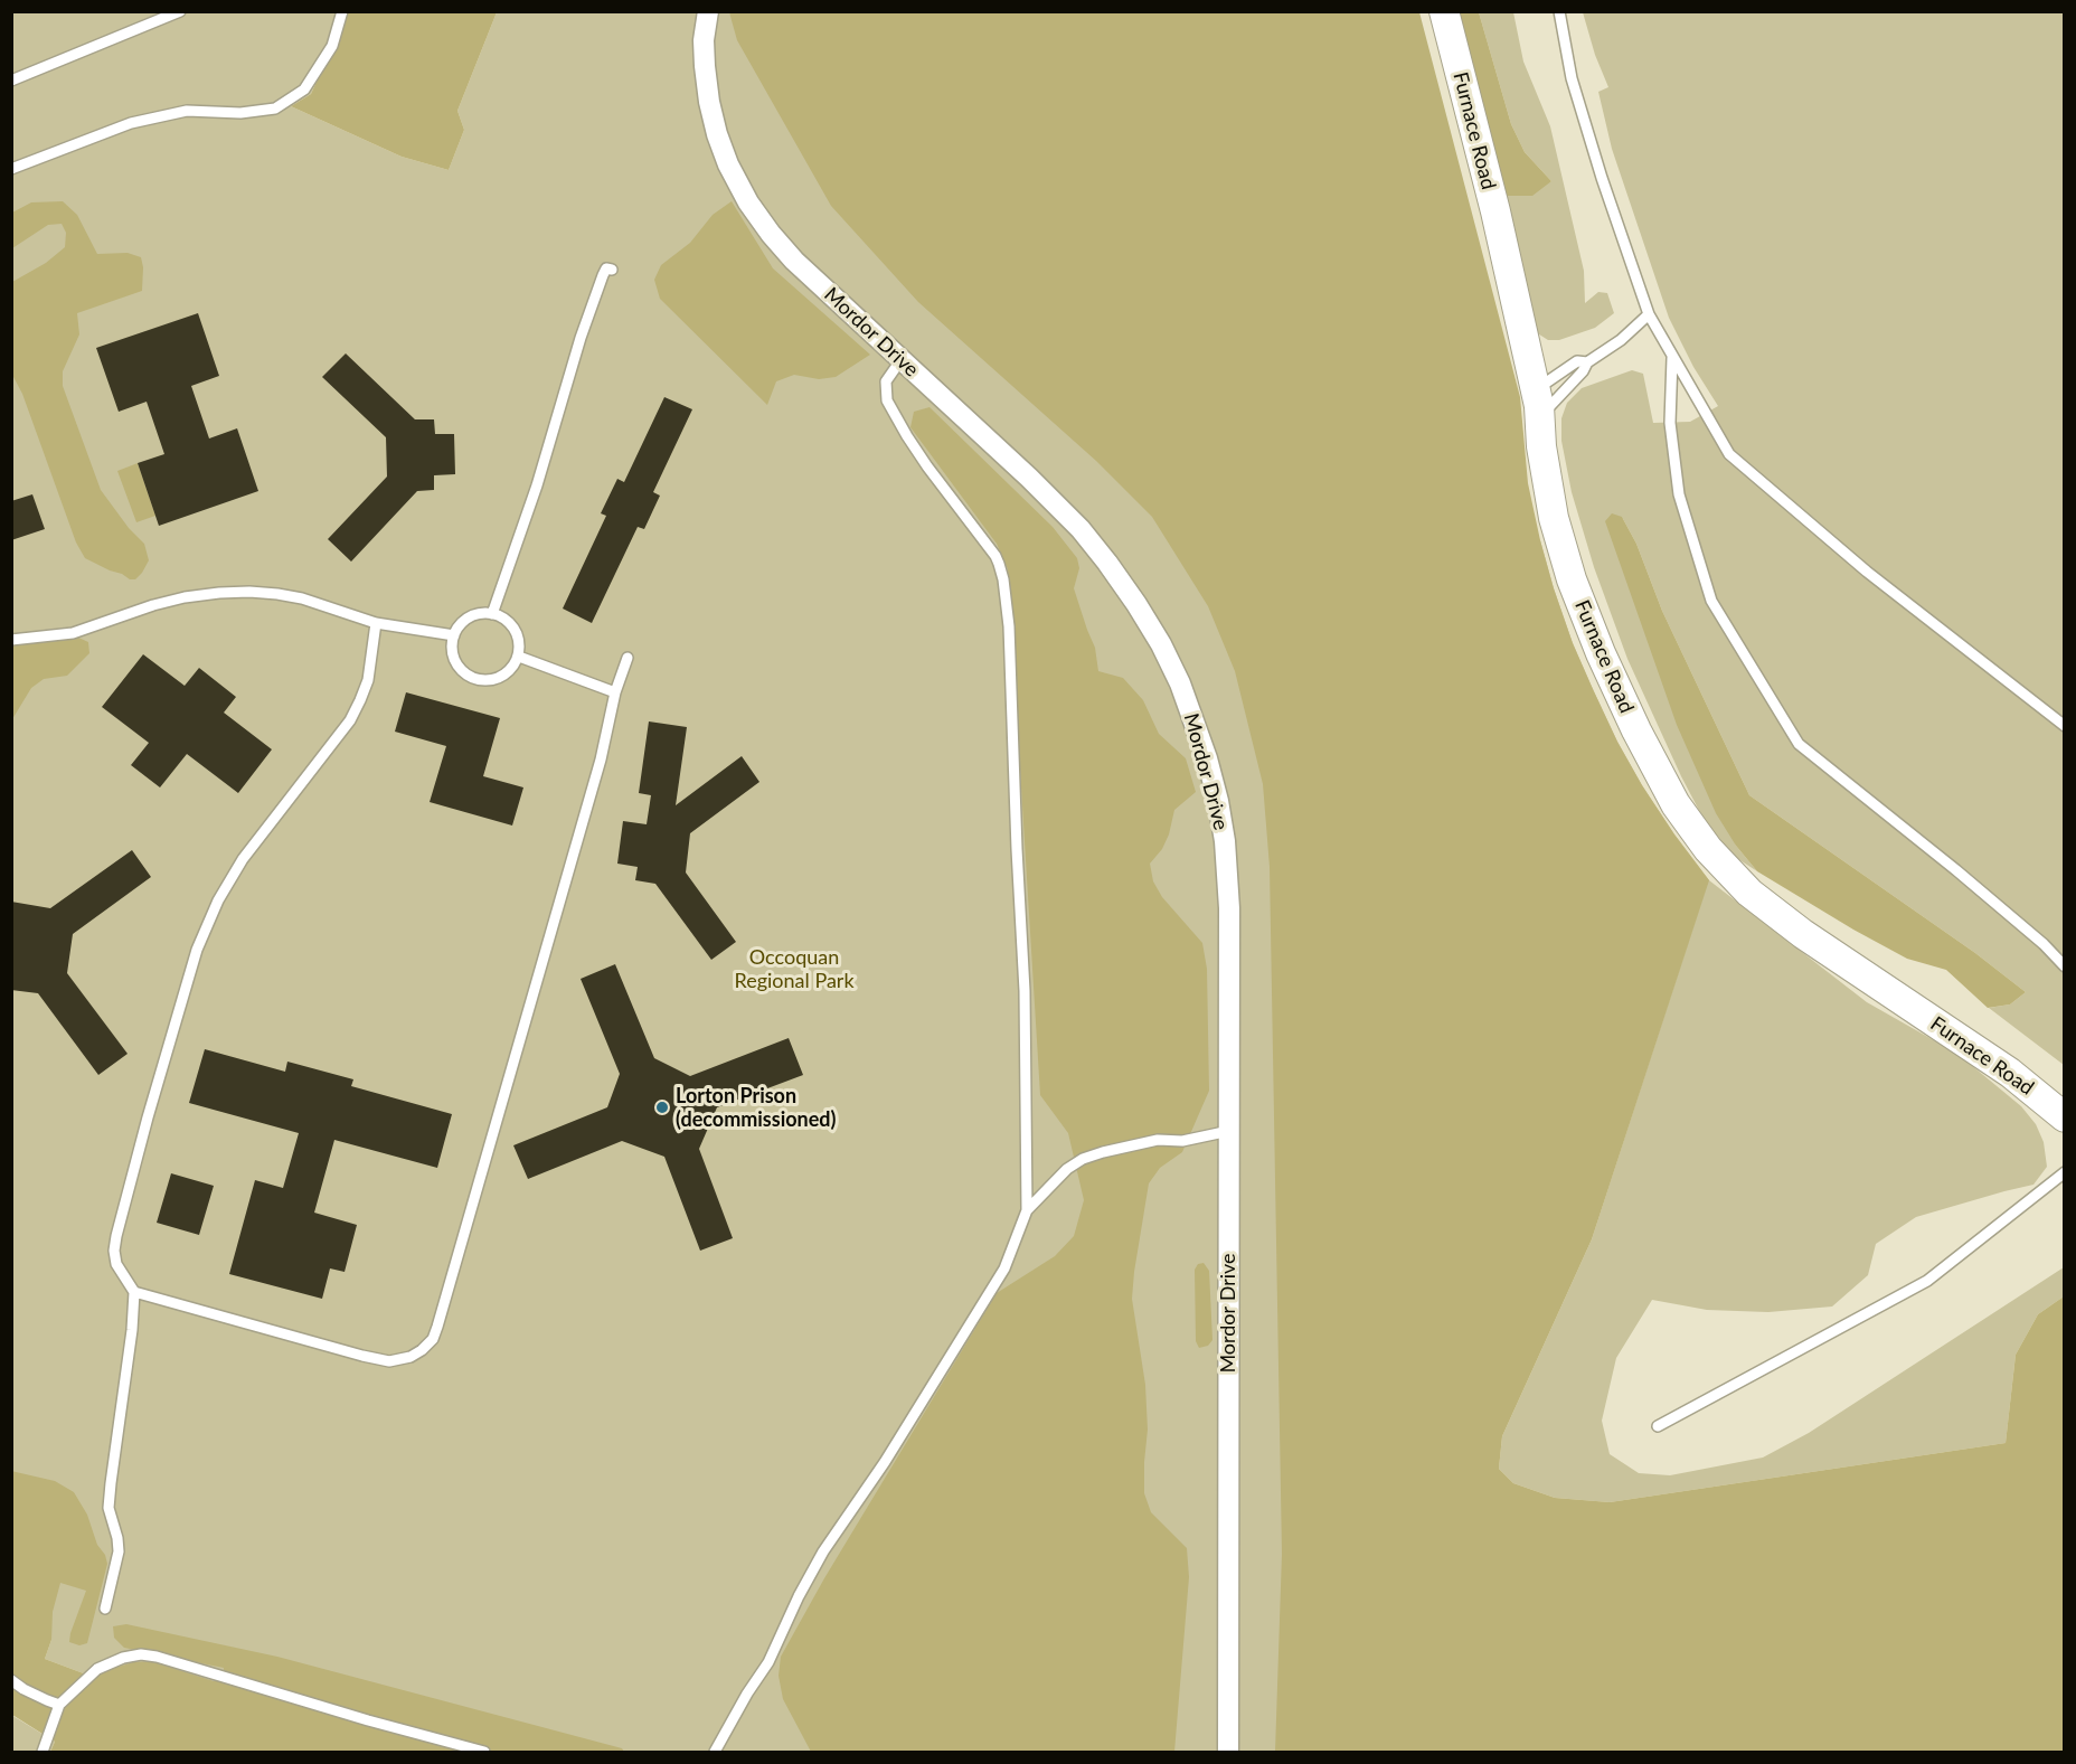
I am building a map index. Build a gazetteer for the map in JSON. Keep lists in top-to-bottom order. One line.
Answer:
{"streets":{"main road":["Furnace Road"],"street":["Mordor Drive"]},"parks":["Occoquan Regional Park"],"places":["Lorton Prison (decommissioned)"]}
